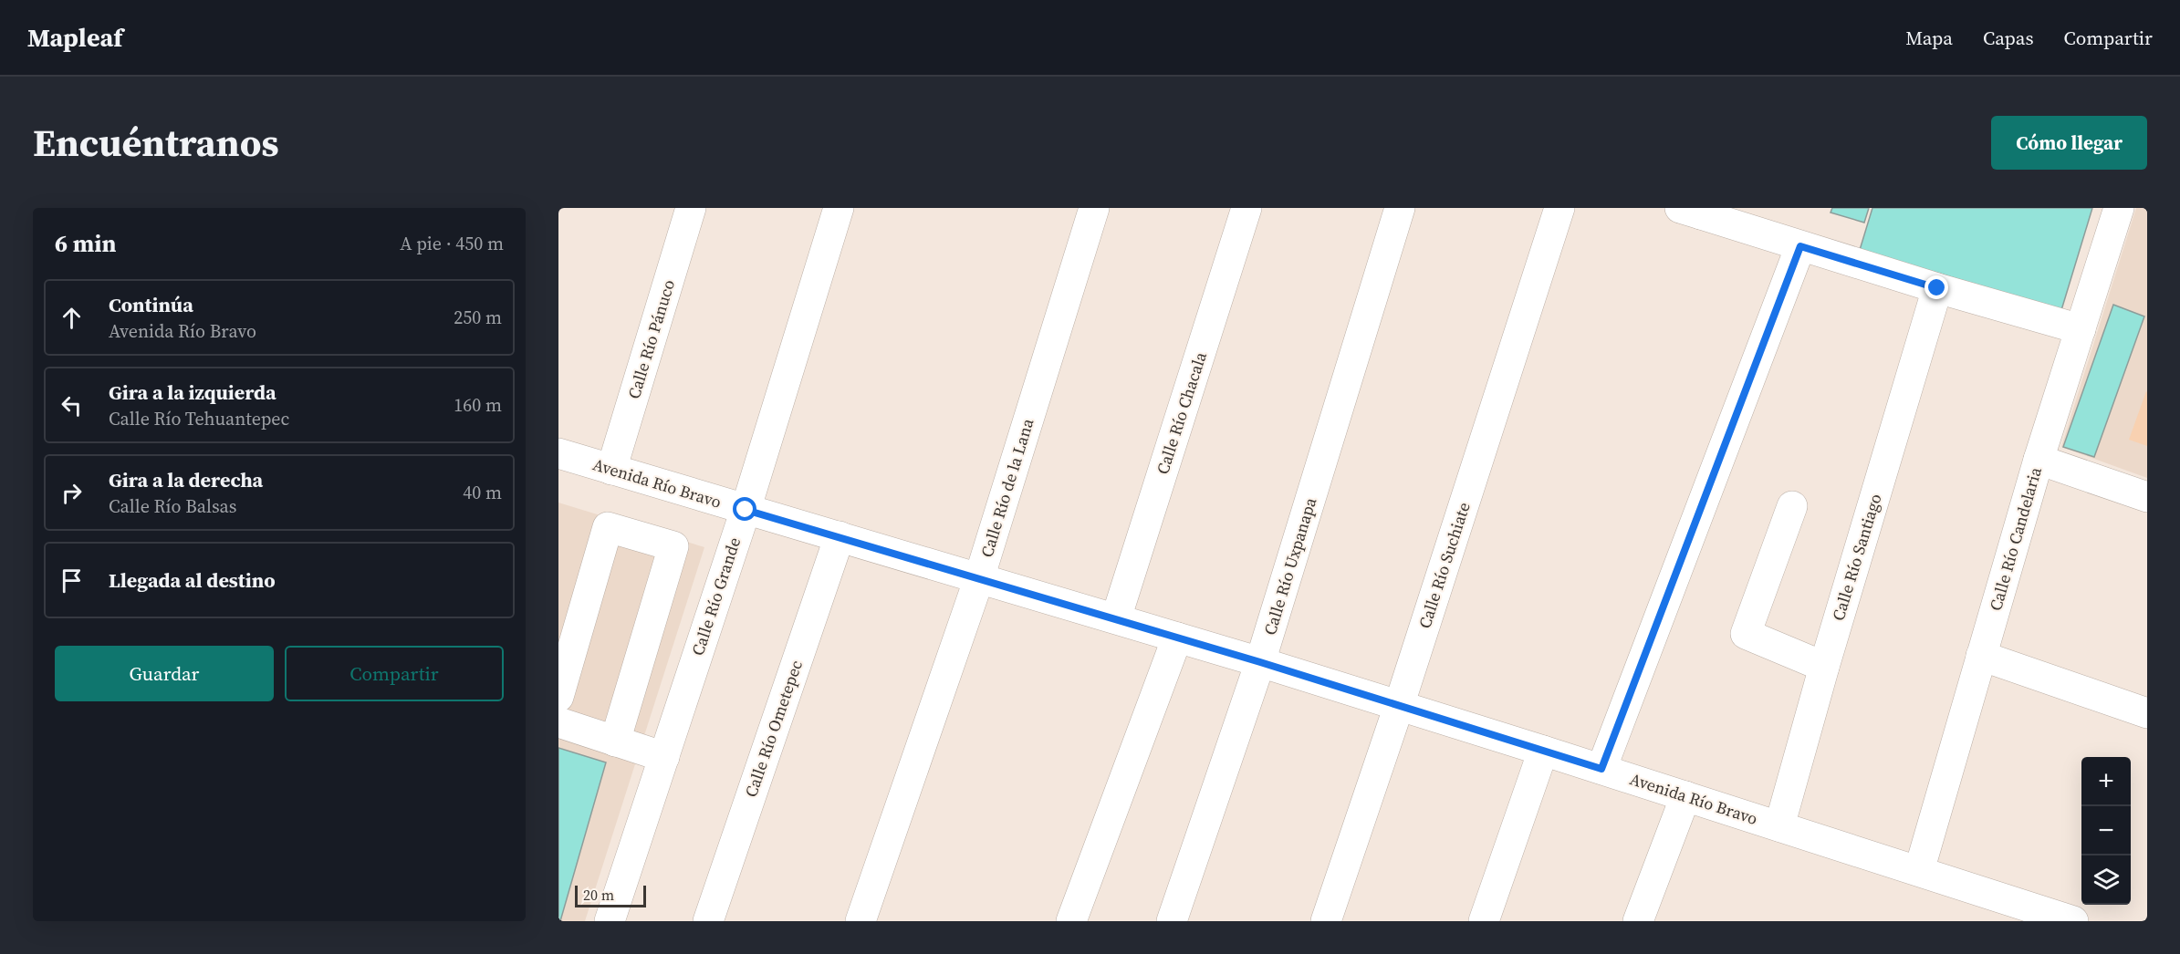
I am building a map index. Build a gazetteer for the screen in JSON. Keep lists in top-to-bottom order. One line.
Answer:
{"streets":{"street":["Calle Río Pánuco","Calle Río Chacala","Avenida Río Bravo","Calle Río de la Lana","Calle Río Candelaria","Calle Río Santiago","Calle Río Suchiate","Calle Río Uxpanapa","Calle Río Grande","Calle Río Ometepec"]},"crossings":[["Calle Río Pánuco","Avenida Río Bravo"],["Calle Río Chacala","Avenida Río Bravo"],["Avenida Río Bravo","Calle Río de la Lana"],["Avenida Río Bravo","Calle Río Candelaria"],["Avenida Río Bravo","Calle Río Santiago"],["Avenida Río Bravo","Calle Río Suchiate"],["Avenida Río Bravo","Calle Río Uxpanapa"],["Avenida Río Bravo","Calle Río Grande"],["Avenida Río Bravo","Calle Río Ometepec"]],"scale_bar":"20 m","page":{"header":"Mapleaf","nav":["Mapa","Capas","Compartir"],"title":"Encuéntranos","buttons":["Cómo llegar",["Guardar","Compartir"]],"heading":["6 min","A pie · 450 m"],"list":[["Continúa","Avenida Río Bravo","250 m"],["Gira a la izquierda","Calle Río Tehuantepec","160 m"],["Gira a la derecha","Calle Río Balsas","40 m"],"Llegada al destino"],"map_buttons":["+","−"],"scale":"20 m"}}
